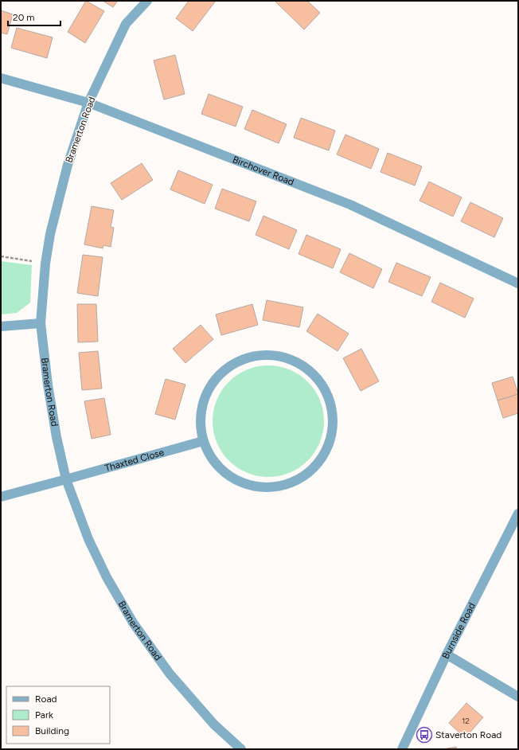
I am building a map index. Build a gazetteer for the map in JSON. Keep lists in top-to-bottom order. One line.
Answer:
{"streets":{"street":["Bramerton Road","Birchover Road","Thaxted Close","Burnside Road"]},"crossings":[["Bramerton Road","Birchover Road"],["Bramerton Road","Thaxted Close"]],"places":{"bus stop":["Staverton Road"]},"house_numbers":["12"],"legend":["Road","Park","Building"],"scale_bar":"20 m"}
